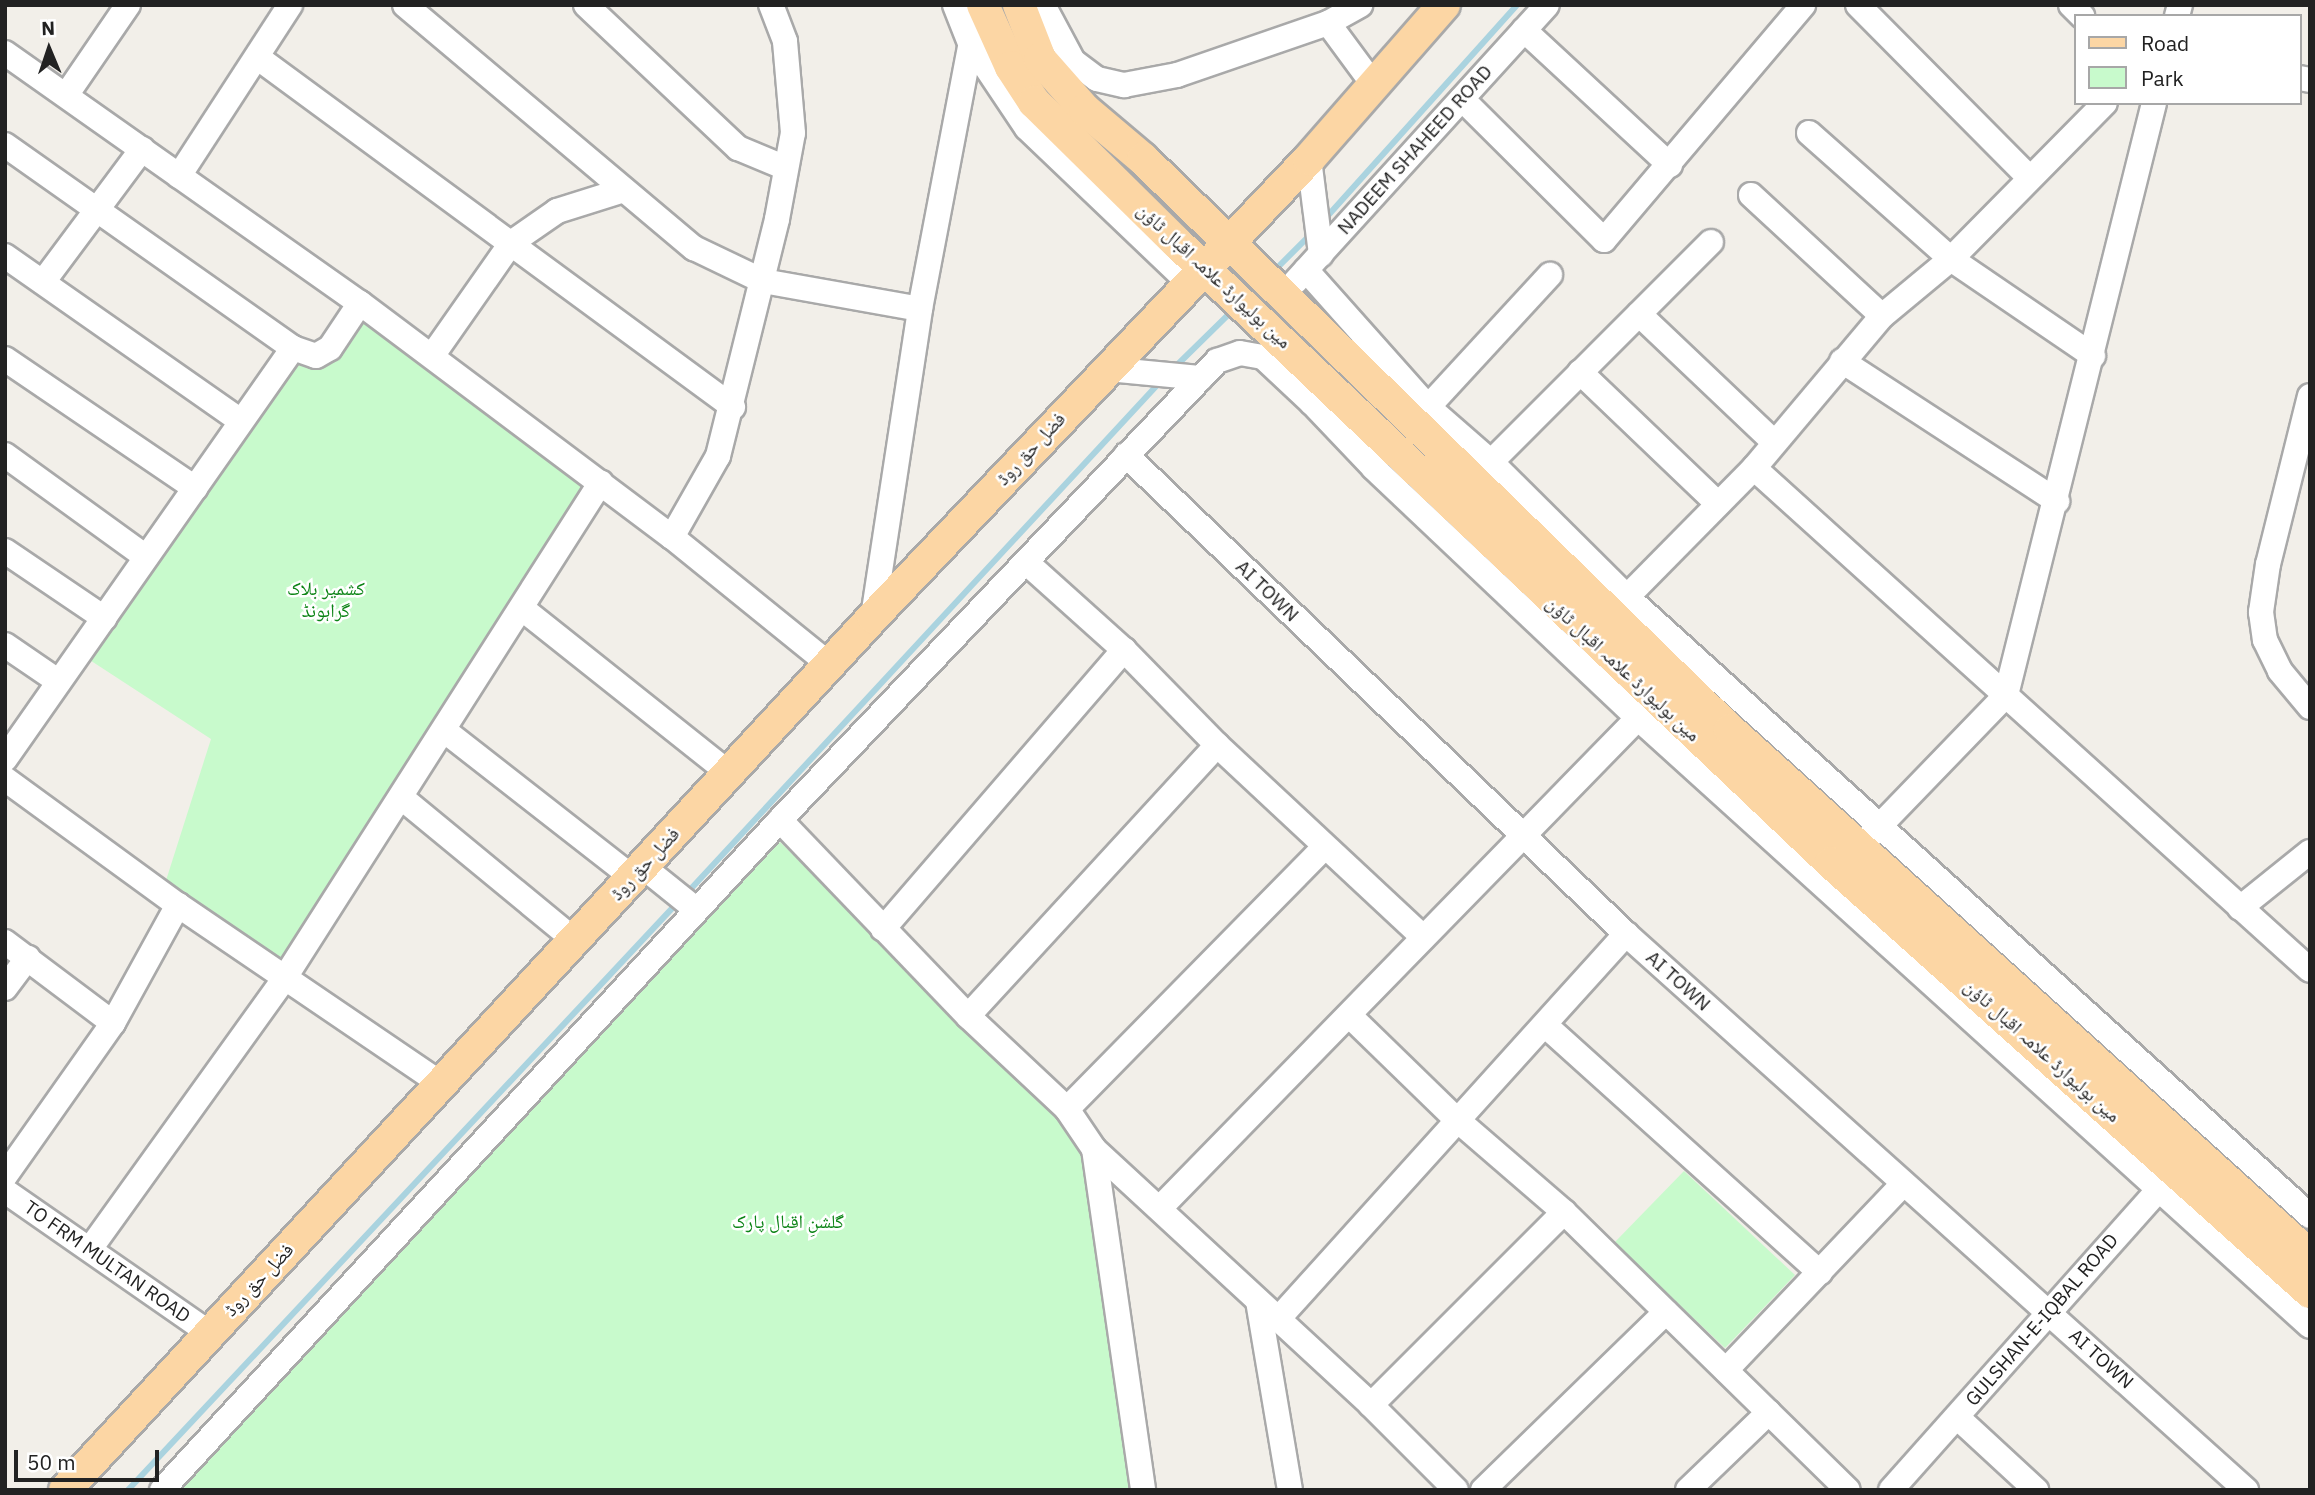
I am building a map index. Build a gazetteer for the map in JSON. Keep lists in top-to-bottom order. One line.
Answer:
{"streets":{"main road":["مین بولیوارڈ علامہ اقبال ٹاؤن","فضل حق روڈ"],"street":["NADEEM SHAHEED ROAD","AI TOWN","TO FRM MULTAN ROAD","GULSHAN-E-IQBAL ROAD"]},"crossings":[["NADEEM SHAHEED ROAD","مین بولیوارڈ علامہ اقبال ٹاؤن"],["مین بولیوارڈ علامہ اقبال ٹاؤن","فضل حق روڈ"],["مین بولیوارڈ علامہ اقبال ٹاؤن","GULSHAN-E-IQBAL ROAD"],["فضل حق روڈ","TO FRM MULTAN ROAD"],["AI TOWN","GULSHAN-E-IQBAL ROAD"]],"parks":["کشمیر بلاک ﮔﺮﺍﮨﻮﻧﮉ","گلشنِ اقبال پارک"],"legend":["Road","Park"],"scale_bar":"50 m","north":"top"}
